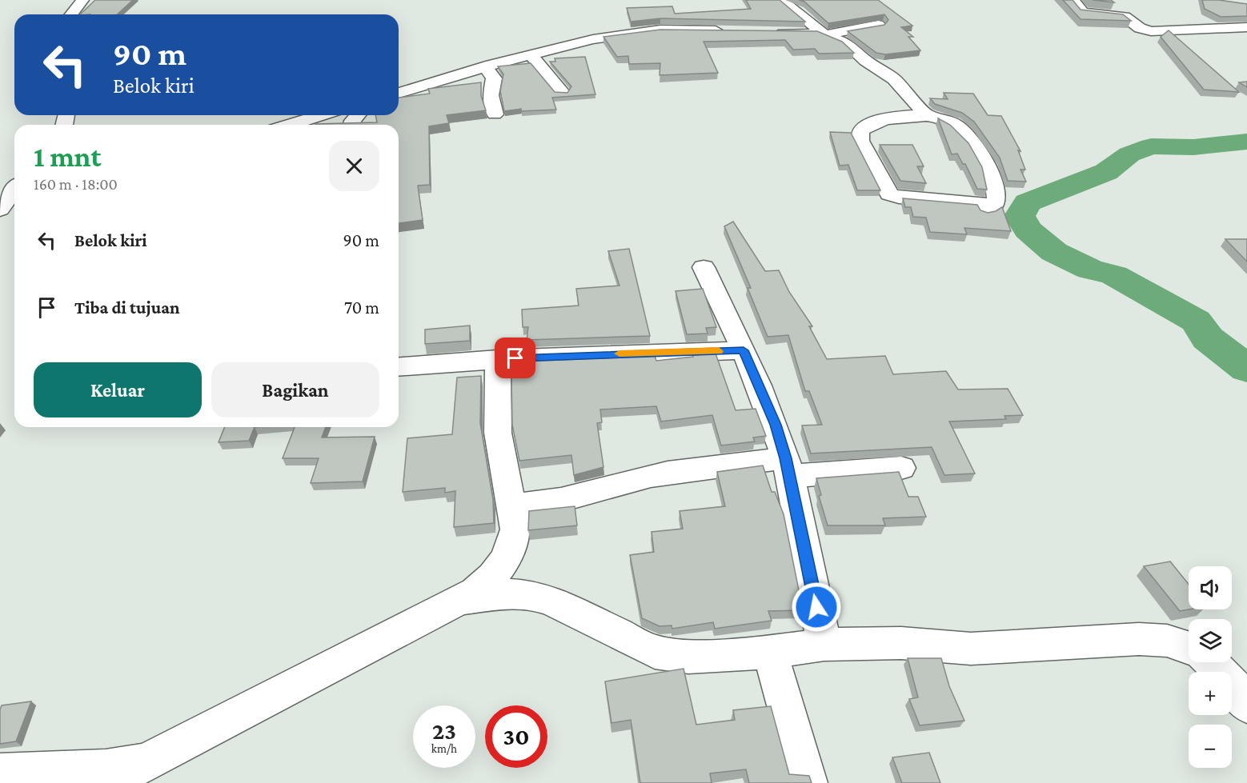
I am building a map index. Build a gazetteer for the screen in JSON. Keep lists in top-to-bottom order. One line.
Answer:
{"page":{"turn":["90 m","Belok kiri"],"heading":["1 mnt","160 m · 18:00"],"list":[{"name":"Belok kiri","value":"90 m"},{"name":"Tiba di tujuan","value":"70 m"}],"buttons":["Keluar","Bagikan"],"map_buttons":["+","−"],"speed":"23 km/h","limit":"30"}}
